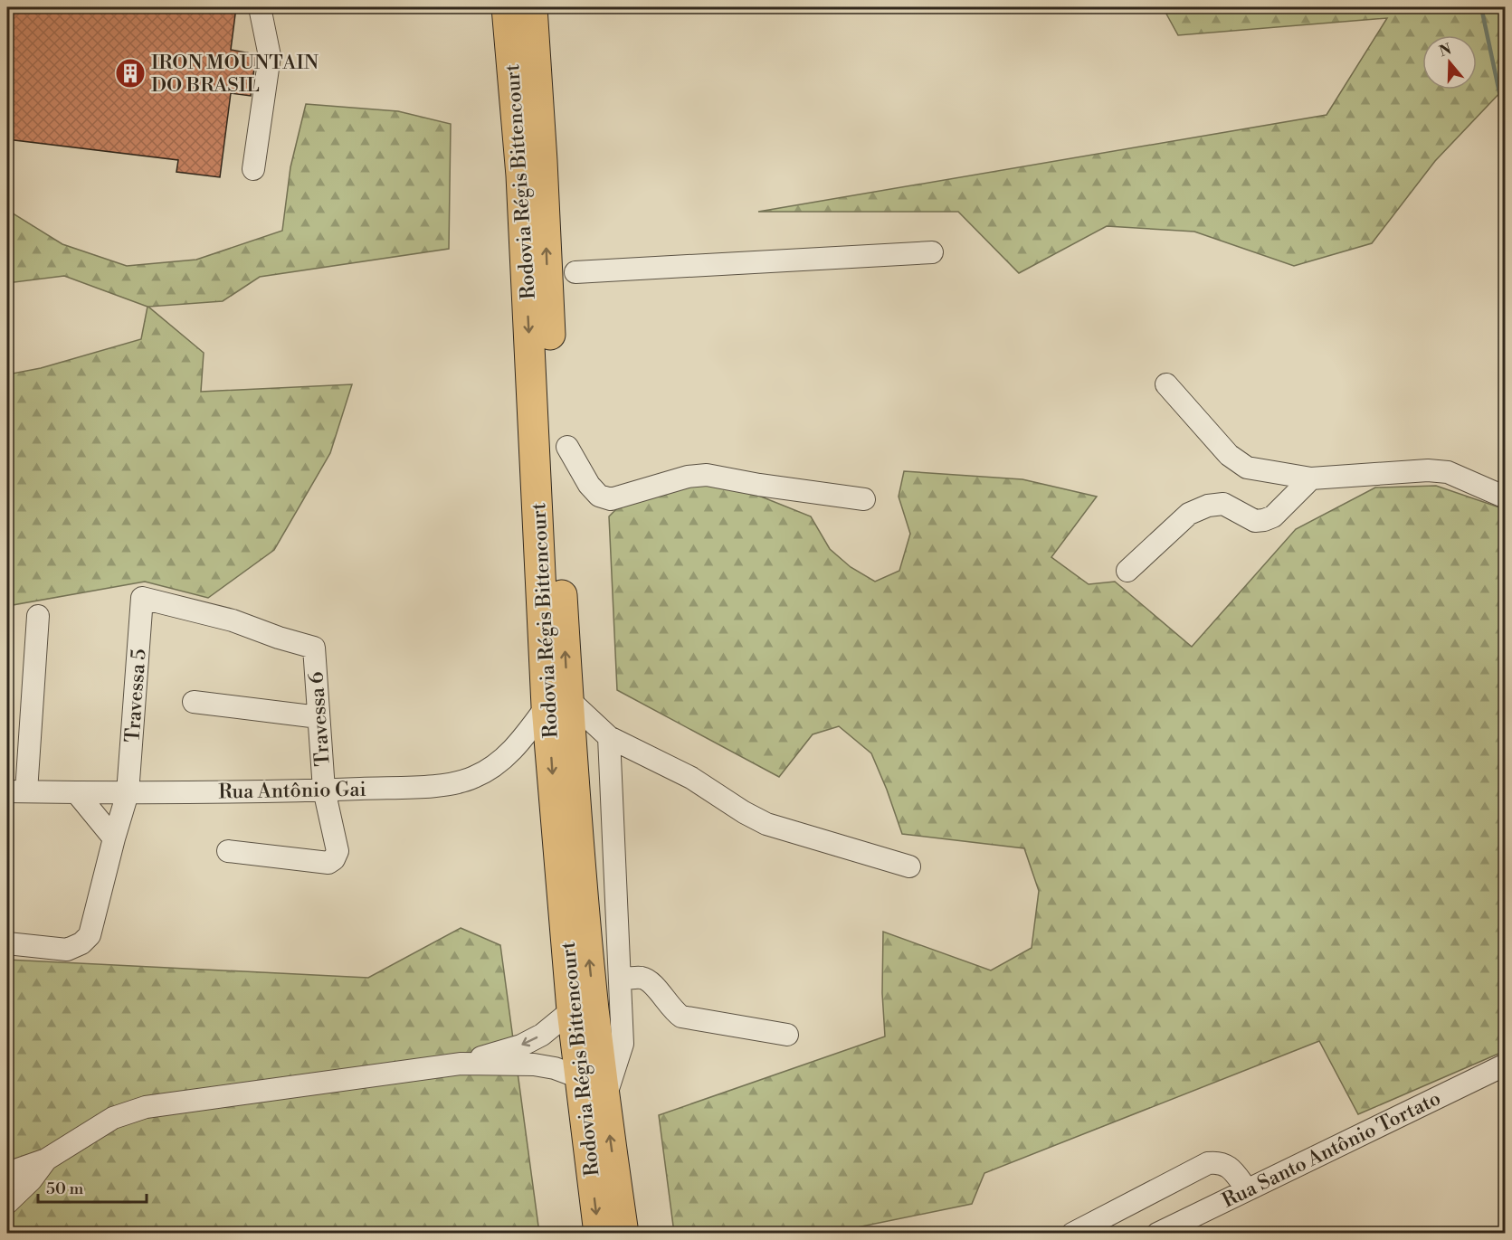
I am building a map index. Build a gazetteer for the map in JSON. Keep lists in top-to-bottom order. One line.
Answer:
{"streets":{"highway":["Rodovia Régis Bittencourt"],"street":["Travessa 5","Travessa 6","Rua Antônio Gai","Rua Santo Antônio Tortato"]},"crossings":[["Rodovia Régis Bittencourt","Rua Antônio Gai"],["Travessa 5","Travessa 6"],["Travessa 5","Rua Antônio Gai"],["Travessa 6","Rua Antônio Gai"]],"places":{"building":["IRON MOUNTAIN DO BRASIL"]},"scale_bar":"50 m","north":"top"}
